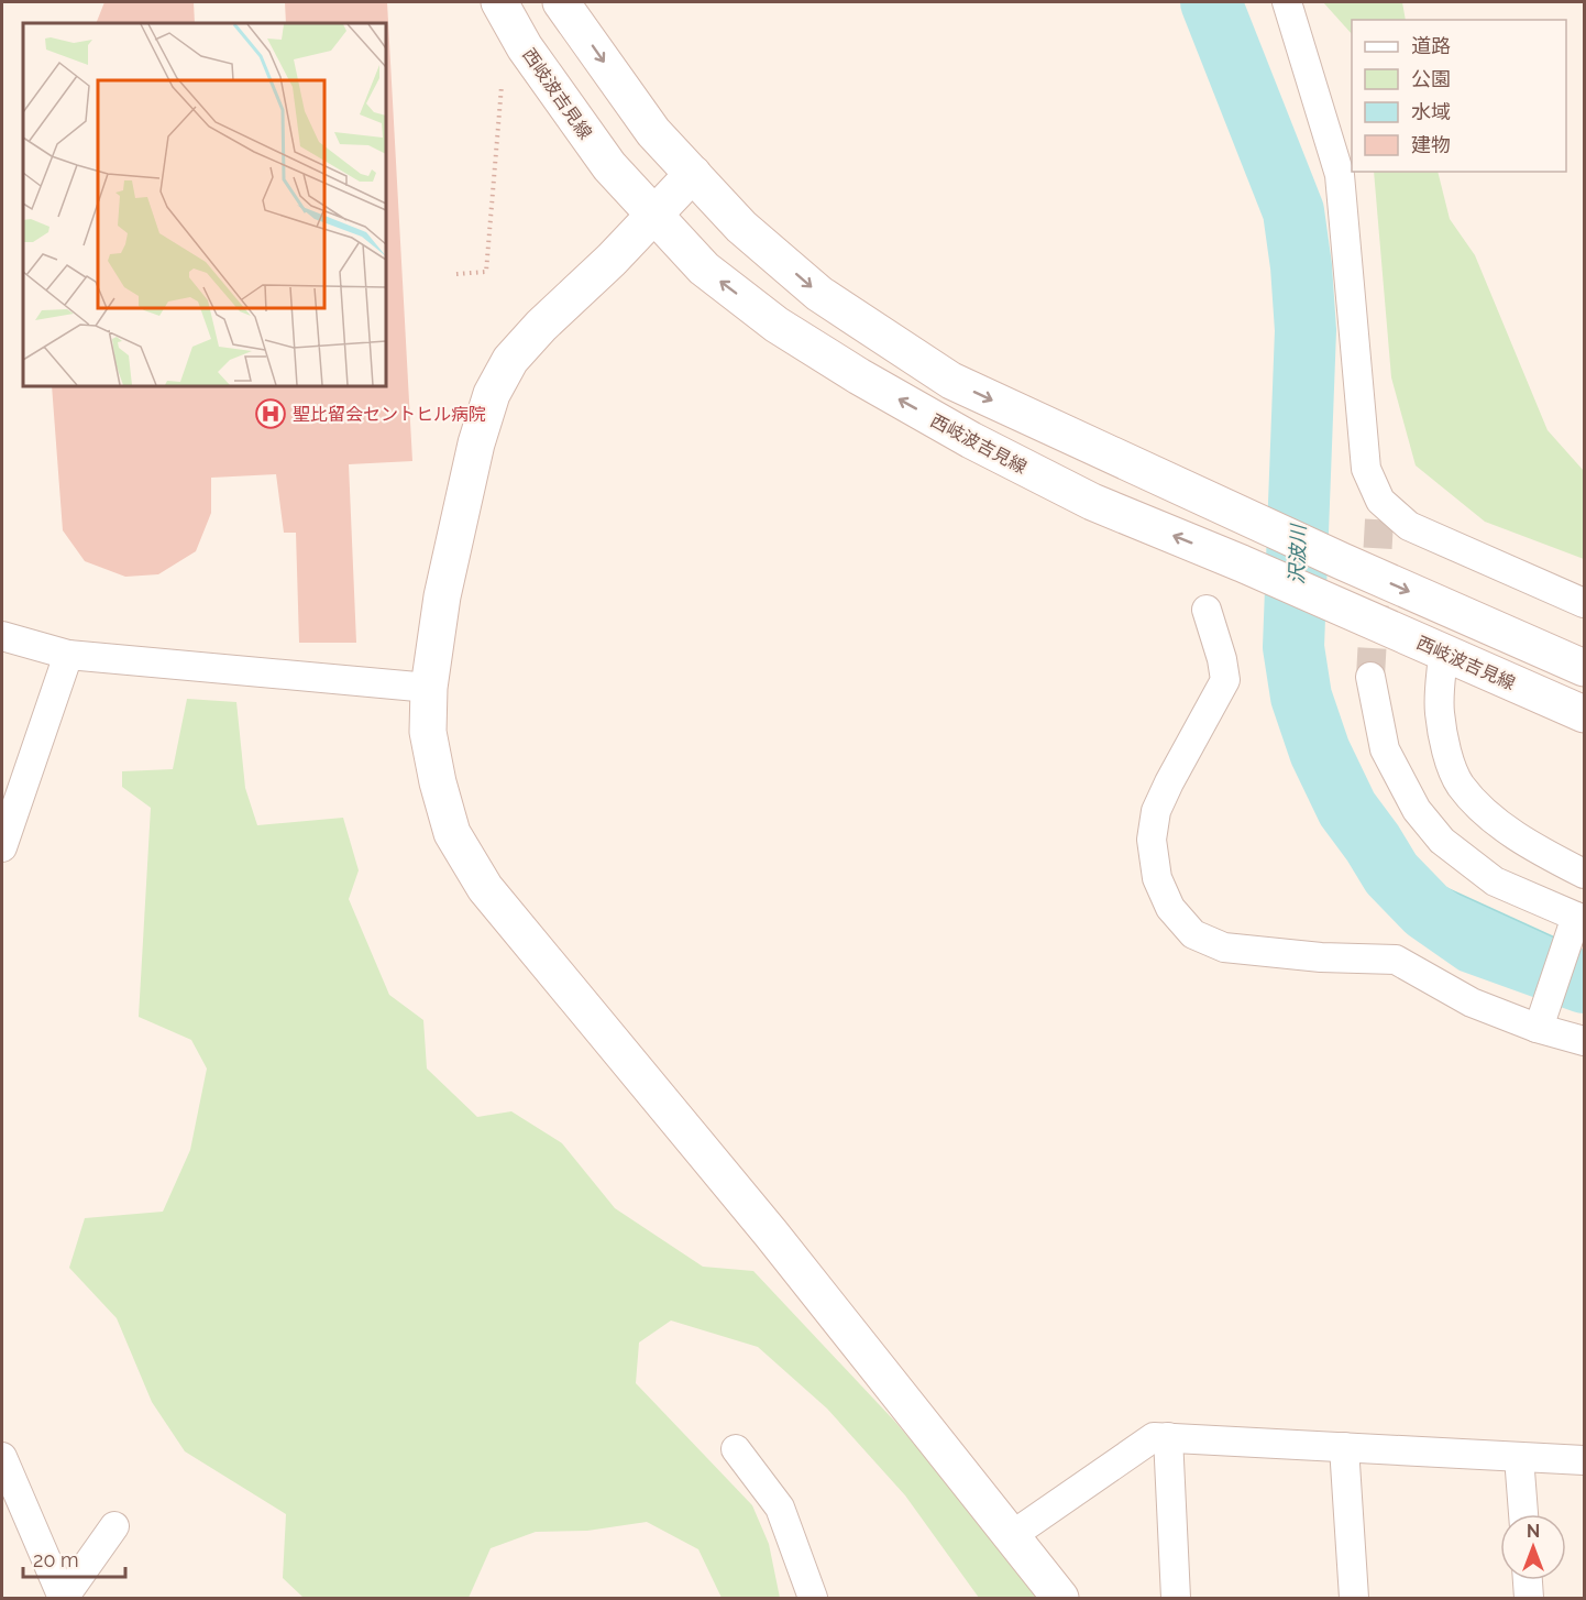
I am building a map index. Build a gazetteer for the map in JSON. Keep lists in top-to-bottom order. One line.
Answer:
{"streets":{"main road":["西岐波吉見線"]},"water":["沢波川"],"places":{"hospital":["聖比留会セントヒル病院"]},"legend":["道路","公園","水域","建物"],"scale_bar":"20 m","north":"top"}
